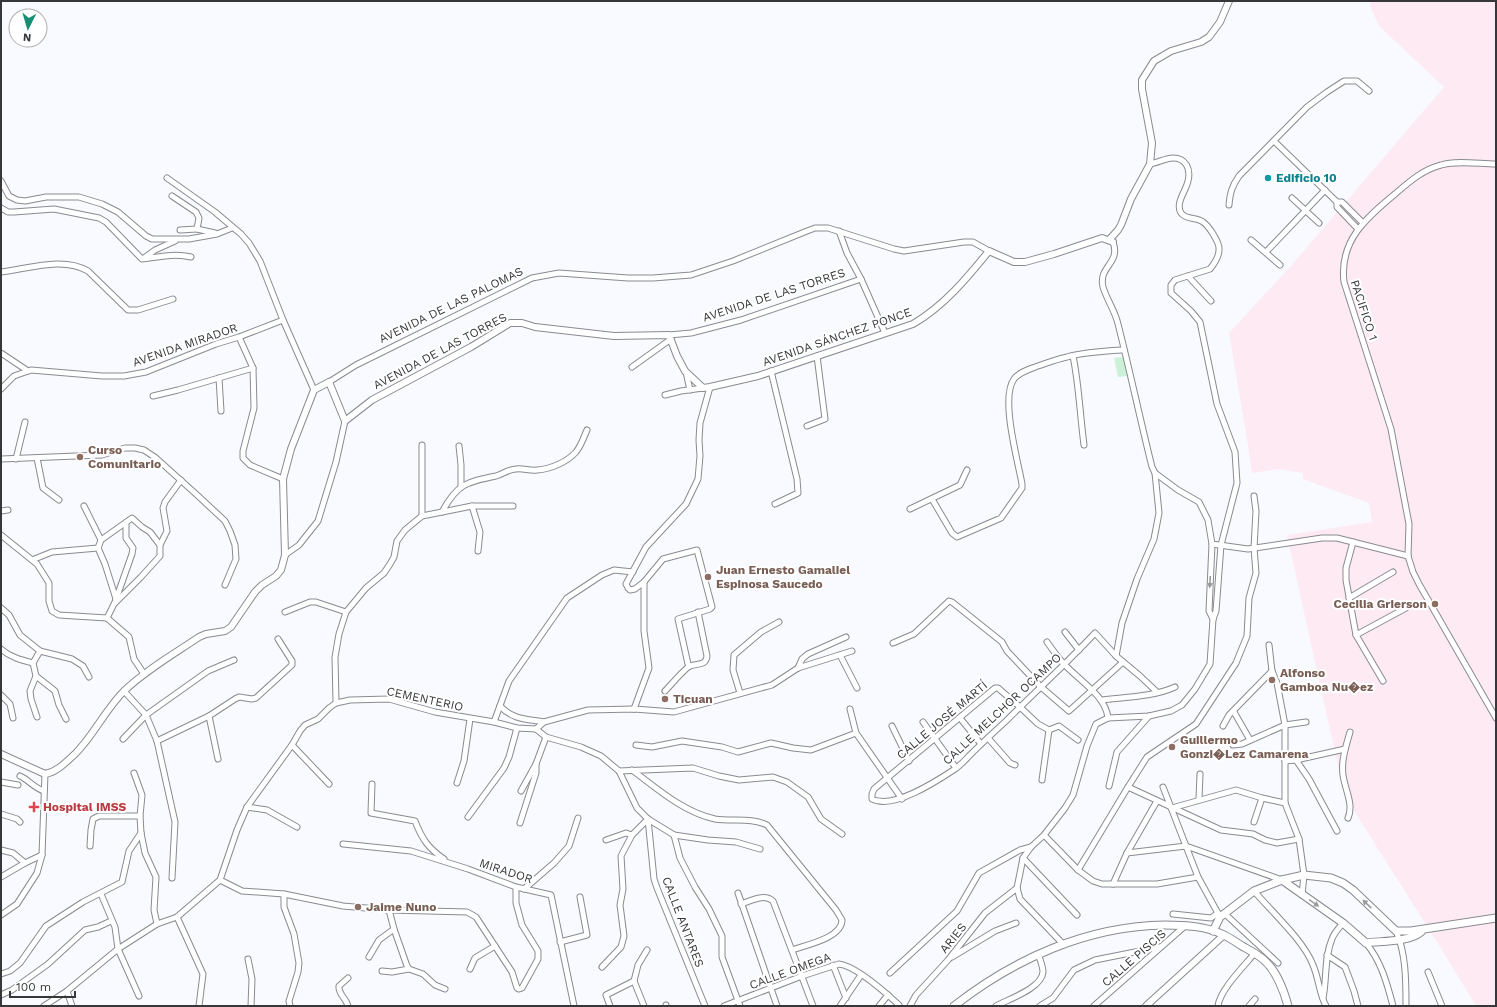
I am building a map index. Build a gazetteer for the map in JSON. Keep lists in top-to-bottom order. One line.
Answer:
{"streets":{"street":["AVENIDA DE LAS TORRES","AVENIDA DE LAS PALOMAS","PACIFICO 1","AVENIDA SÁNCHEZ PONCE","AVENIDA MIRADOR","CEMENTERIO","CALLE MELCHOR OCAMPO","CALLE JOSÉ MARTÍ","MIRADOR","CALLE ANTARES","ARIES","CALLE PISCIS","CALLE OMEGA"]},"crossings":[["AVENIDA DE LAS PALOMAS","AVENIDA SÁNCHEZ PONCE"],["CALLE MELCHOR OCAMPO","CALLE JOSÉ MARTÍ"]],"places":{"other":["Edificio 10","Curso Comunitario","Juan Ernesto Gamaliel Espinosa Saucedo","Cecilia Grierson","Alfonso Gamboa Nu�ez","Ticuan","Guillermo Gonzi�Lez Camarena","Jaime Nuno"],"health":["Hospital IMSS"]},"scale_bar":"100 m","north":"bottom"}
